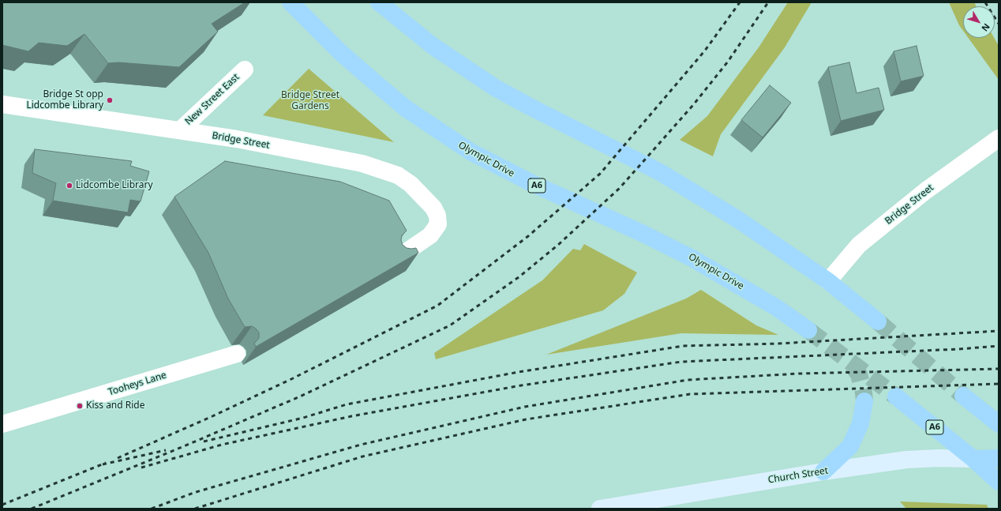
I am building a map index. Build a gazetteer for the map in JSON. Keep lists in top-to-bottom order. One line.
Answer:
{"streets":{"highway":["Olympic Drive","A6","Church Street"],"street":["New Street East","Bridge Street","Tooheys Lane"]},"crossings":[["New Street East","Bridge Street"],["A6","Church Street"]],"parks":["Bridge Street Gardens"],"places":["Bridge St opp Lidcombe Library","Lidcombe Library","Kiss and Ride"],"north":"bottom right"}
